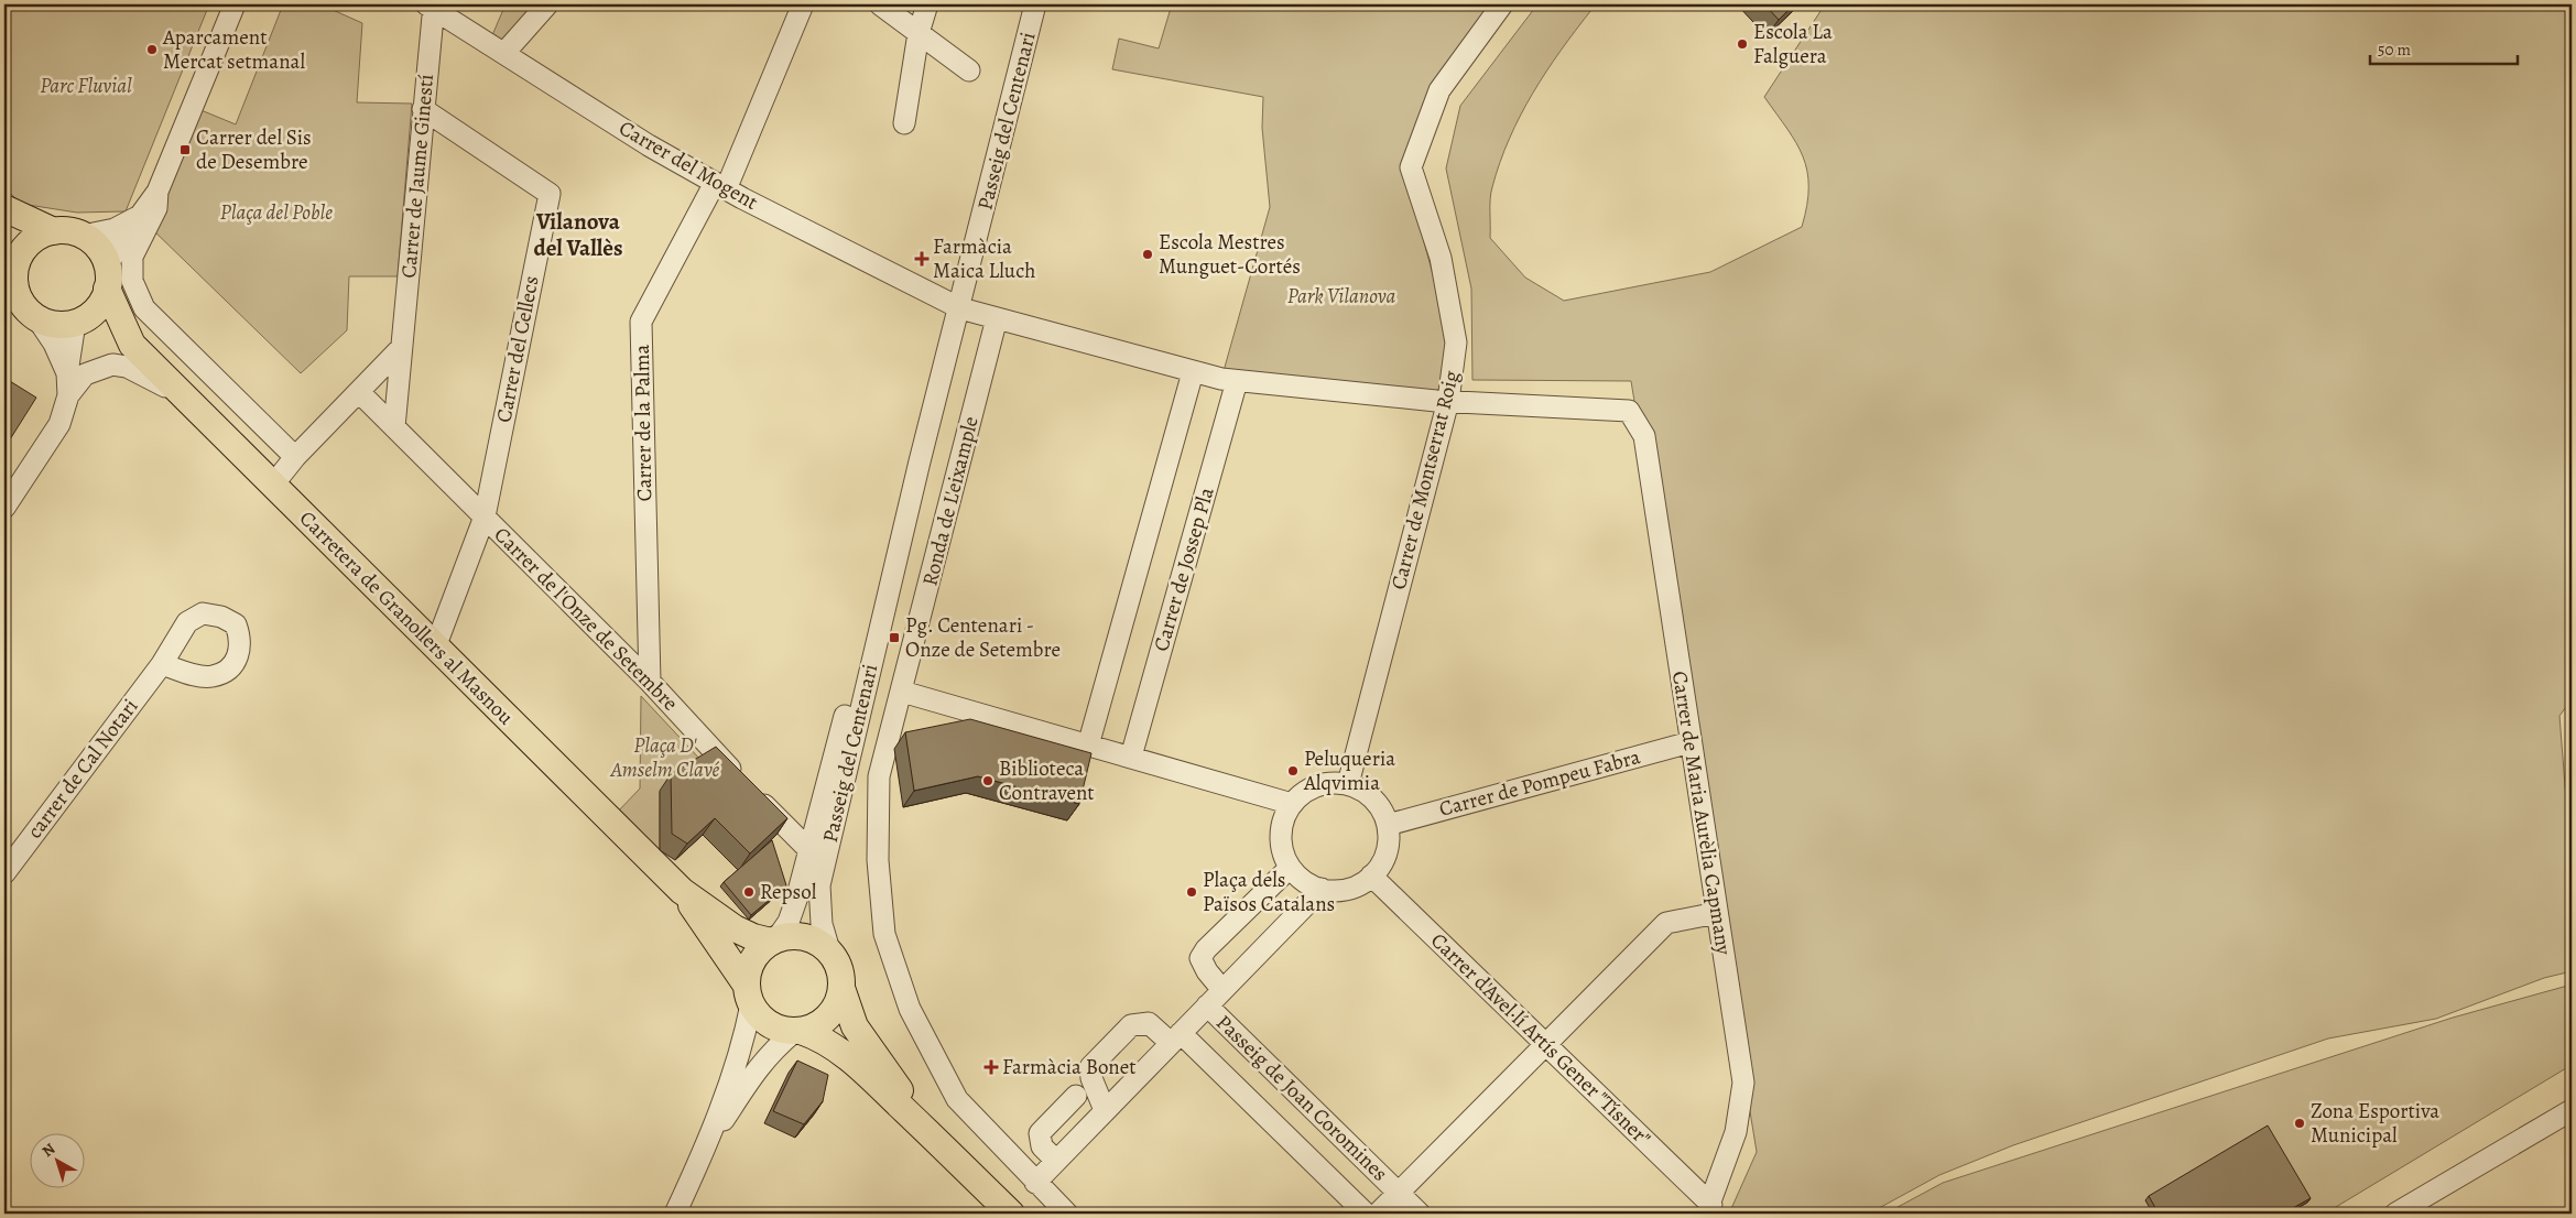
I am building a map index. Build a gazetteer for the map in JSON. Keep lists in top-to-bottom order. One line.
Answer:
{"streets":{"main road":["Carretera de Granollers al Masnou"],"street":["Passeig del Centenari","Carrer del Mogent","Carrer de Jaume Ginestí","Carrer del Cellecs","Carrer de la Palma","Carrer de Montserrat Roig","Ronda de L'eixample","Carrer de Jossep Pla","Carrer de l'Onze de Setembre","carrer de Cal Notari","Carrer de Pompeu Fabra","Carrer de Maria Aurèlia Capmany","Carrer d'Avel·lí Artís Gener \"Tísner\"","Passeig de Joan Coromines"]},"crossings":[["Passeig del Centenari","Carrer del Mogent"],["Passeig del Centenari","Carretera de Granollers al Masnou"],["Passeig del Centenari","Carrer de l'Onze de Setembre"],["Carrer del Mogent","Carrer de Jaume Ginestí"],["Carrer del Mogent","Carrer de la Palma"],["Carrer del Mogent","Carrer de Montserrat Roig"],["Carrer del Mogent","Ronda de L'eixample"],["Carrer del Mogent","Carrer de Jossep Pla"],["Carrer del Mogent","Carrer de Maria Aurèlia Capmany"],["Carrer de Jaume Ginestí","Carrer del Cellecs"],["Carrer de Jaume Ginestí","Carrer de l'Onze de Setembre"],["Carrer del Cellecs","Carretera de Granollers al Masnou"],["Carrer del Cellecs","Carrer de l'Onze de Setembre"],["Carrer de la Palma","Carrer de l'Onze de Setembre"],["Carrer de Montserrat Roig","Carrer de Pompeu Fabra"],["Carrer de Montserrat Roig","Carrer d'Avel·lí Artís Gener \"Tísner\""],["Carrer de Pompeu Fabra","Carrer de Maria Aurèlia Capmany"],["Carrer de Pompeu Fabra","Carrer d'Avel·lí Artís Gener \"Tísner\""],["Carrer de Maria Aurèlia Capmany","Carrer d'Avel·lí Artís Gener \"Tísner\""]],"districts":["Vilanova del Vallès"],"parks":["Parc Fluvial","Plaça del Poble","Park Vilanova","Plaça D' Amselm Clavé"],"places":{"other":["Escola La Falguera","Aparcament Mercat setmanal","Escola Mestres Munguet-Cortés","Peluqueria Alqvimia","Biblioteca Contravent","Repsol","Plaça dels Països Catalans","Zona Esportiva Municipal"],"transit":["Carrer del Sis de Desembre","Pg. Centenari - Onze de Setembre"],"health":["Farmàcia Maica Lluch","Farmàcia Bonet"]},"scale_bar":"50 m","north":"top left"}
